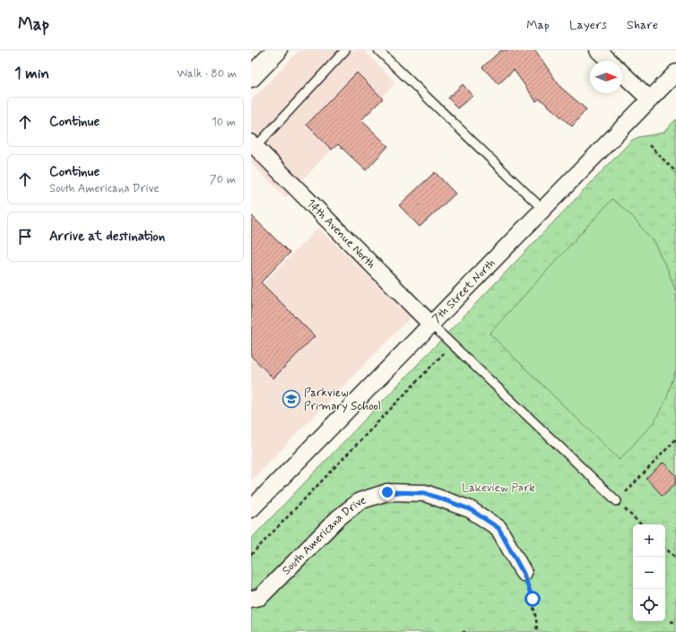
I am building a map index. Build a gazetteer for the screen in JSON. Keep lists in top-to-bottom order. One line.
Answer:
{"streets":{"street":["14th Avenue North","7th Street North","South Americana Drive"]},"crossings":[["14th Avenue North","7th Street North"]],"parks":["Lakeview Park"],"places":{"school or university":["Parkview Primary School"]},"north":"right","page":{"header":"Map","nav":["Map","Layers","Share"],"heading":["1 min","Walk · 80 m"],"list":[["Continue","10 m"],["Continue","South Americana Drive","70 m"],"Arrive at destination"],"map_buttons":["+","−"]}}
